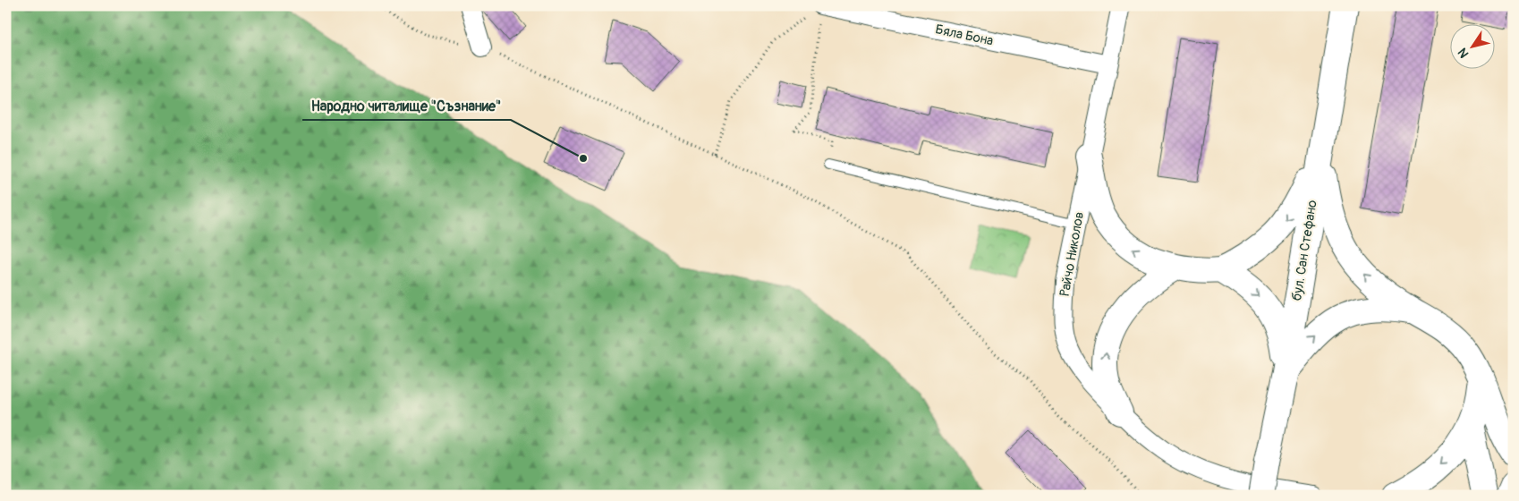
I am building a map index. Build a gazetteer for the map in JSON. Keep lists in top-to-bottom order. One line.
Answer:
{"streets":{"main road":["бул. Сан Стефано"],"street":["Бяла Бона","Райчо Николов"]},"crossings":[["Бяла Бона","Райчо Николов"],["бул. Сан Стефано","Райчо Николов"]],"places":["Народно читалище \"Съзнание\""],"north":"bottom left"}
